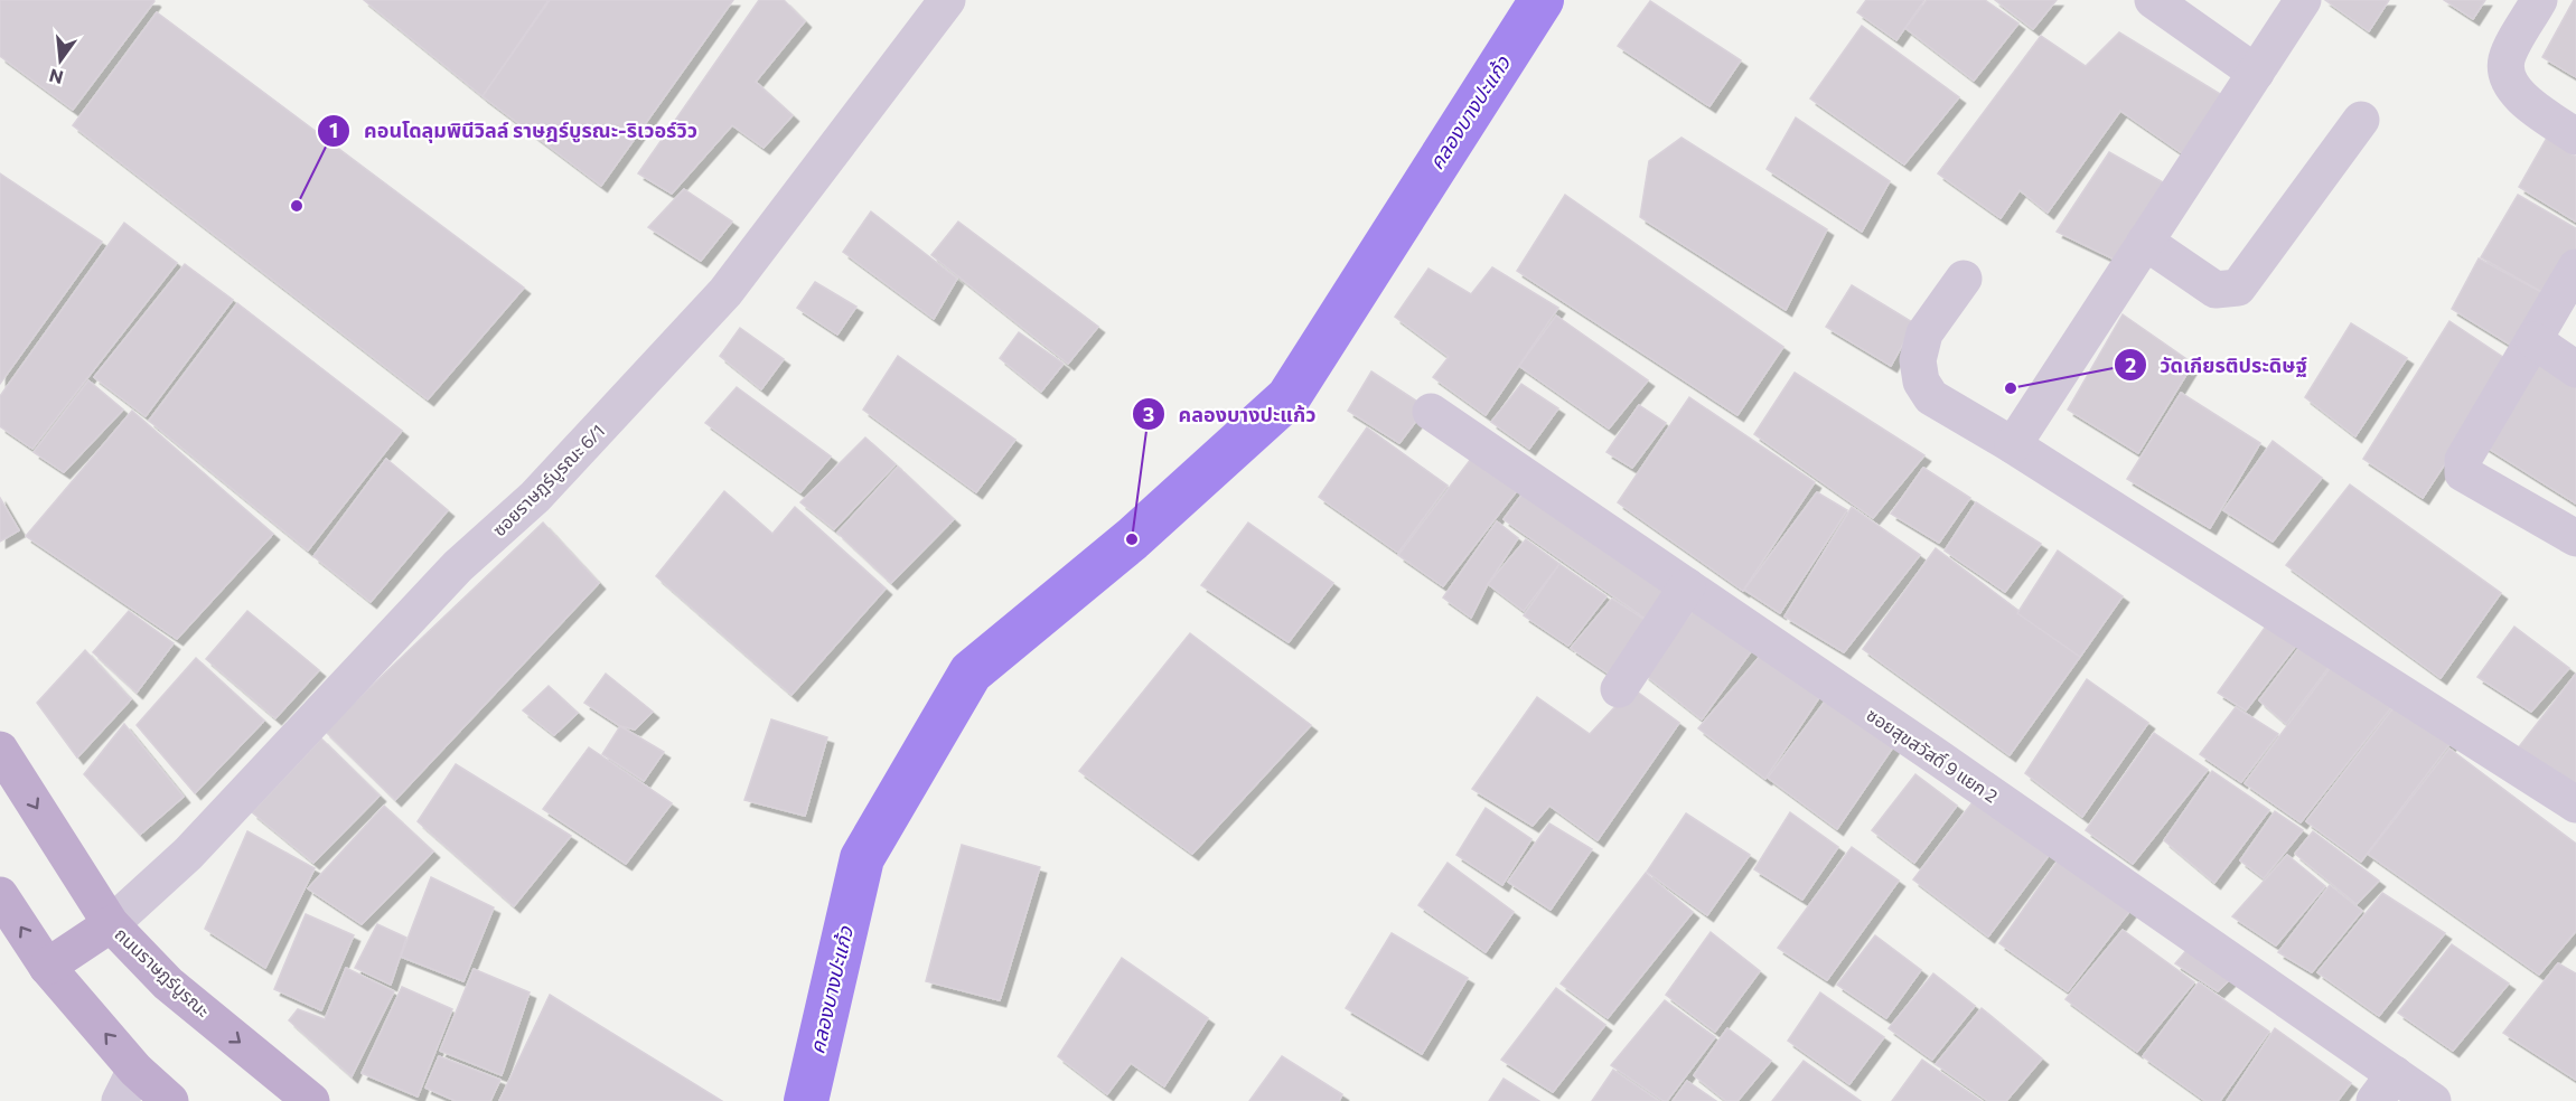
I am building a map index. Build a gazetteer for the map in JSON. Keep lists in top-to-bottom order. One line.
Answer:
{"streets":{"main road":["ถนนราษฎร์บูรณะ"],"street":["ซอยราษฎร์บูรณะ 6/1","ซอยสุขสวัสดิ์ 9 แยก 2"]},"crossings":[["ซอยราษฎร์บูรณะ 6/1","ถนนราษฎร์บูรณะ"]],"water":["คลองบางปะแก้ว"],"places":["คอนโดลุมพินีวิลล์ ราษฎร์บูรณะ-ริเวอร์วิว","วัดเกียรติประดิษฐ์","คลองบางปะแก้ว"],"north":"bottom"}
